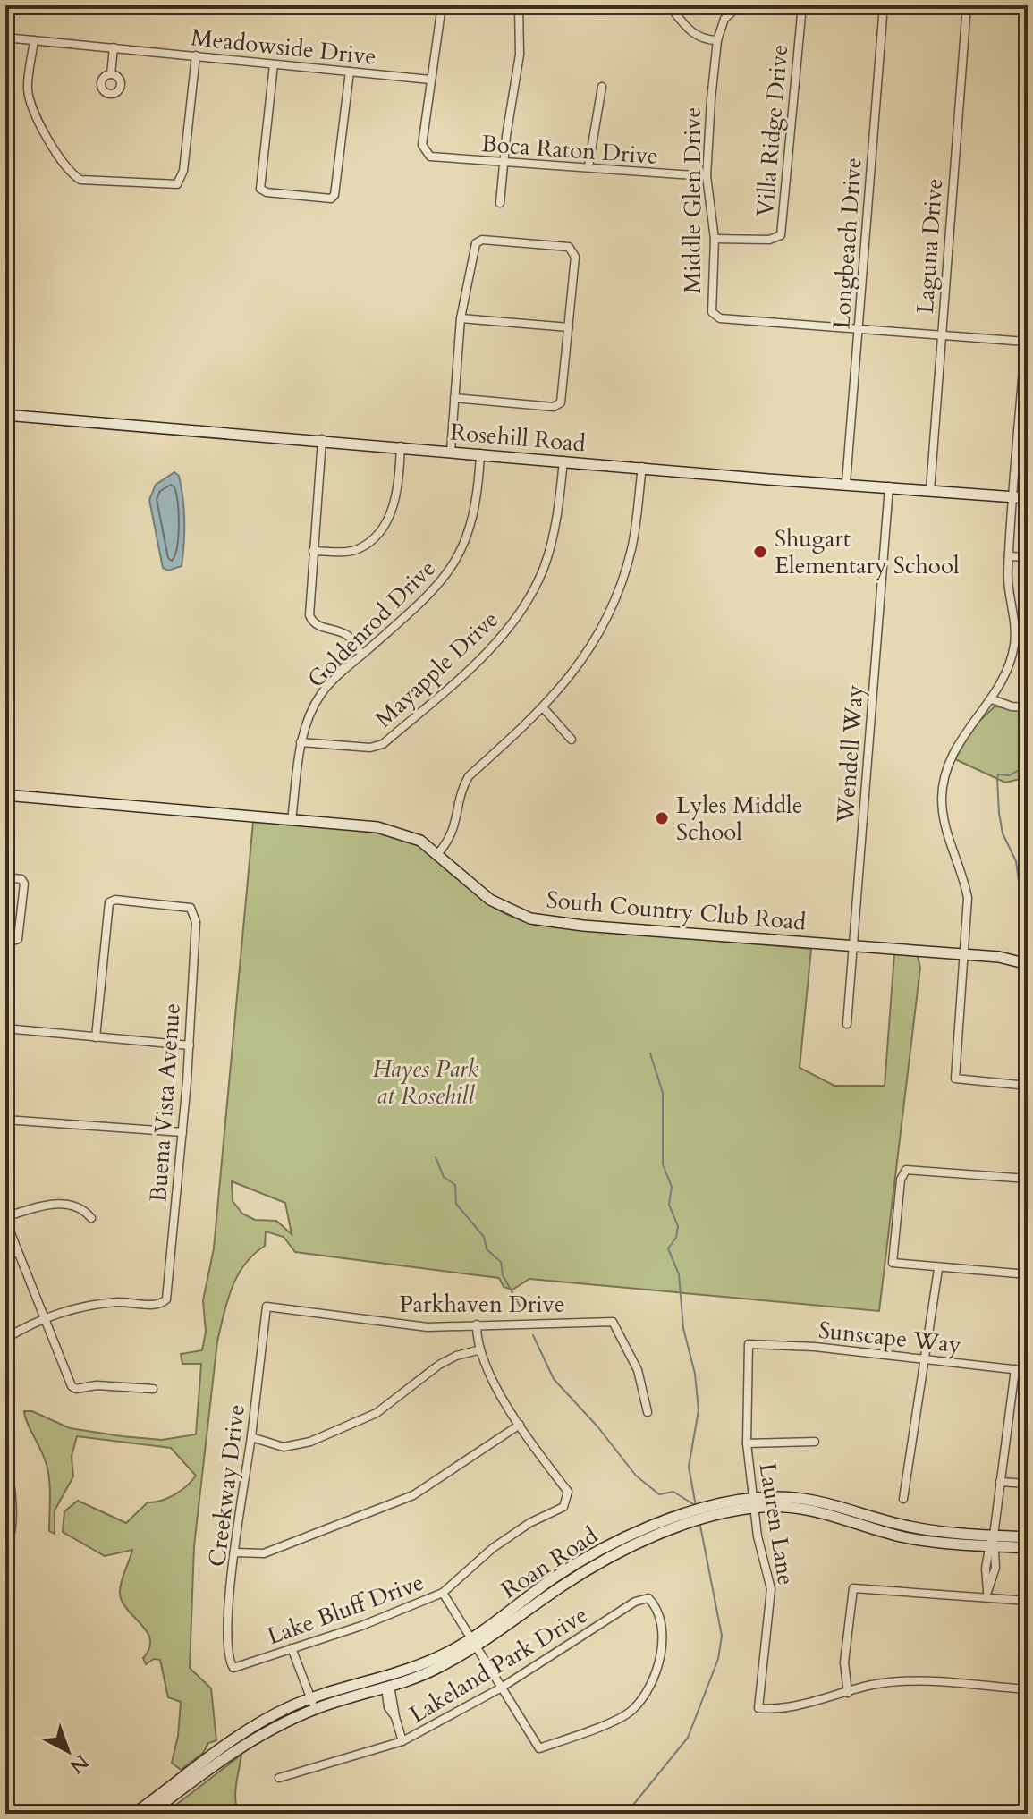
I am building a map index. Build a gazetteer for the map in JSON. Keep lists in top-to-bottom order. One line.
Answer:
{"streets":{"street":["Meadowside Drive","Villa Ridge Drive","Boca Raton Drive","Middle Glen Drive","Longbeach Drive","Laguna Drive","Rosehill Road","Goldenrod Drive","Mayapple Drive","Wendell Way","South Country Club Road","Buena Vista Avenue","Parkhaven Drive","Sunscape Way","Creekway Drive","Lauren Lane","Roan Road","Lake Bluff Drive","Lakeland Park Drive"]},"crossings":[["Meadowside Drive","Boca Raton Drive"],["Villa Ridge Drive","Middle Glen Drive"],["Boca Raton Drive","Middle Glen Drive"],["Middle Glen Drive","Longbeach Drive"],["Longbeach Drive","Rosehill Road"],["Laguna Drive","Rosehill Road"],["Rosehill Road","Goldenrod Drive"],["Rosehill Road","Mayapple Drive"],["Rosehill Road","Wendell Way"],["Goldenrod Drive","Mayapple Drive"],["Goldenrod Drive","South Country Club Road"],["Wendell Way","South Country Club Road"],["Parkhaven Drive","Creekway Drive"],["Sunscape Way","Lauren Lane"],["Creekway Drive","Lake Bluff Drive"],["Lauren Lane","Roan Road"]],"parks":["Hayes Park at Rosehill"],"places":["Shugart Elementary School","Lyles Middle School"],"north":"bottom right"}
